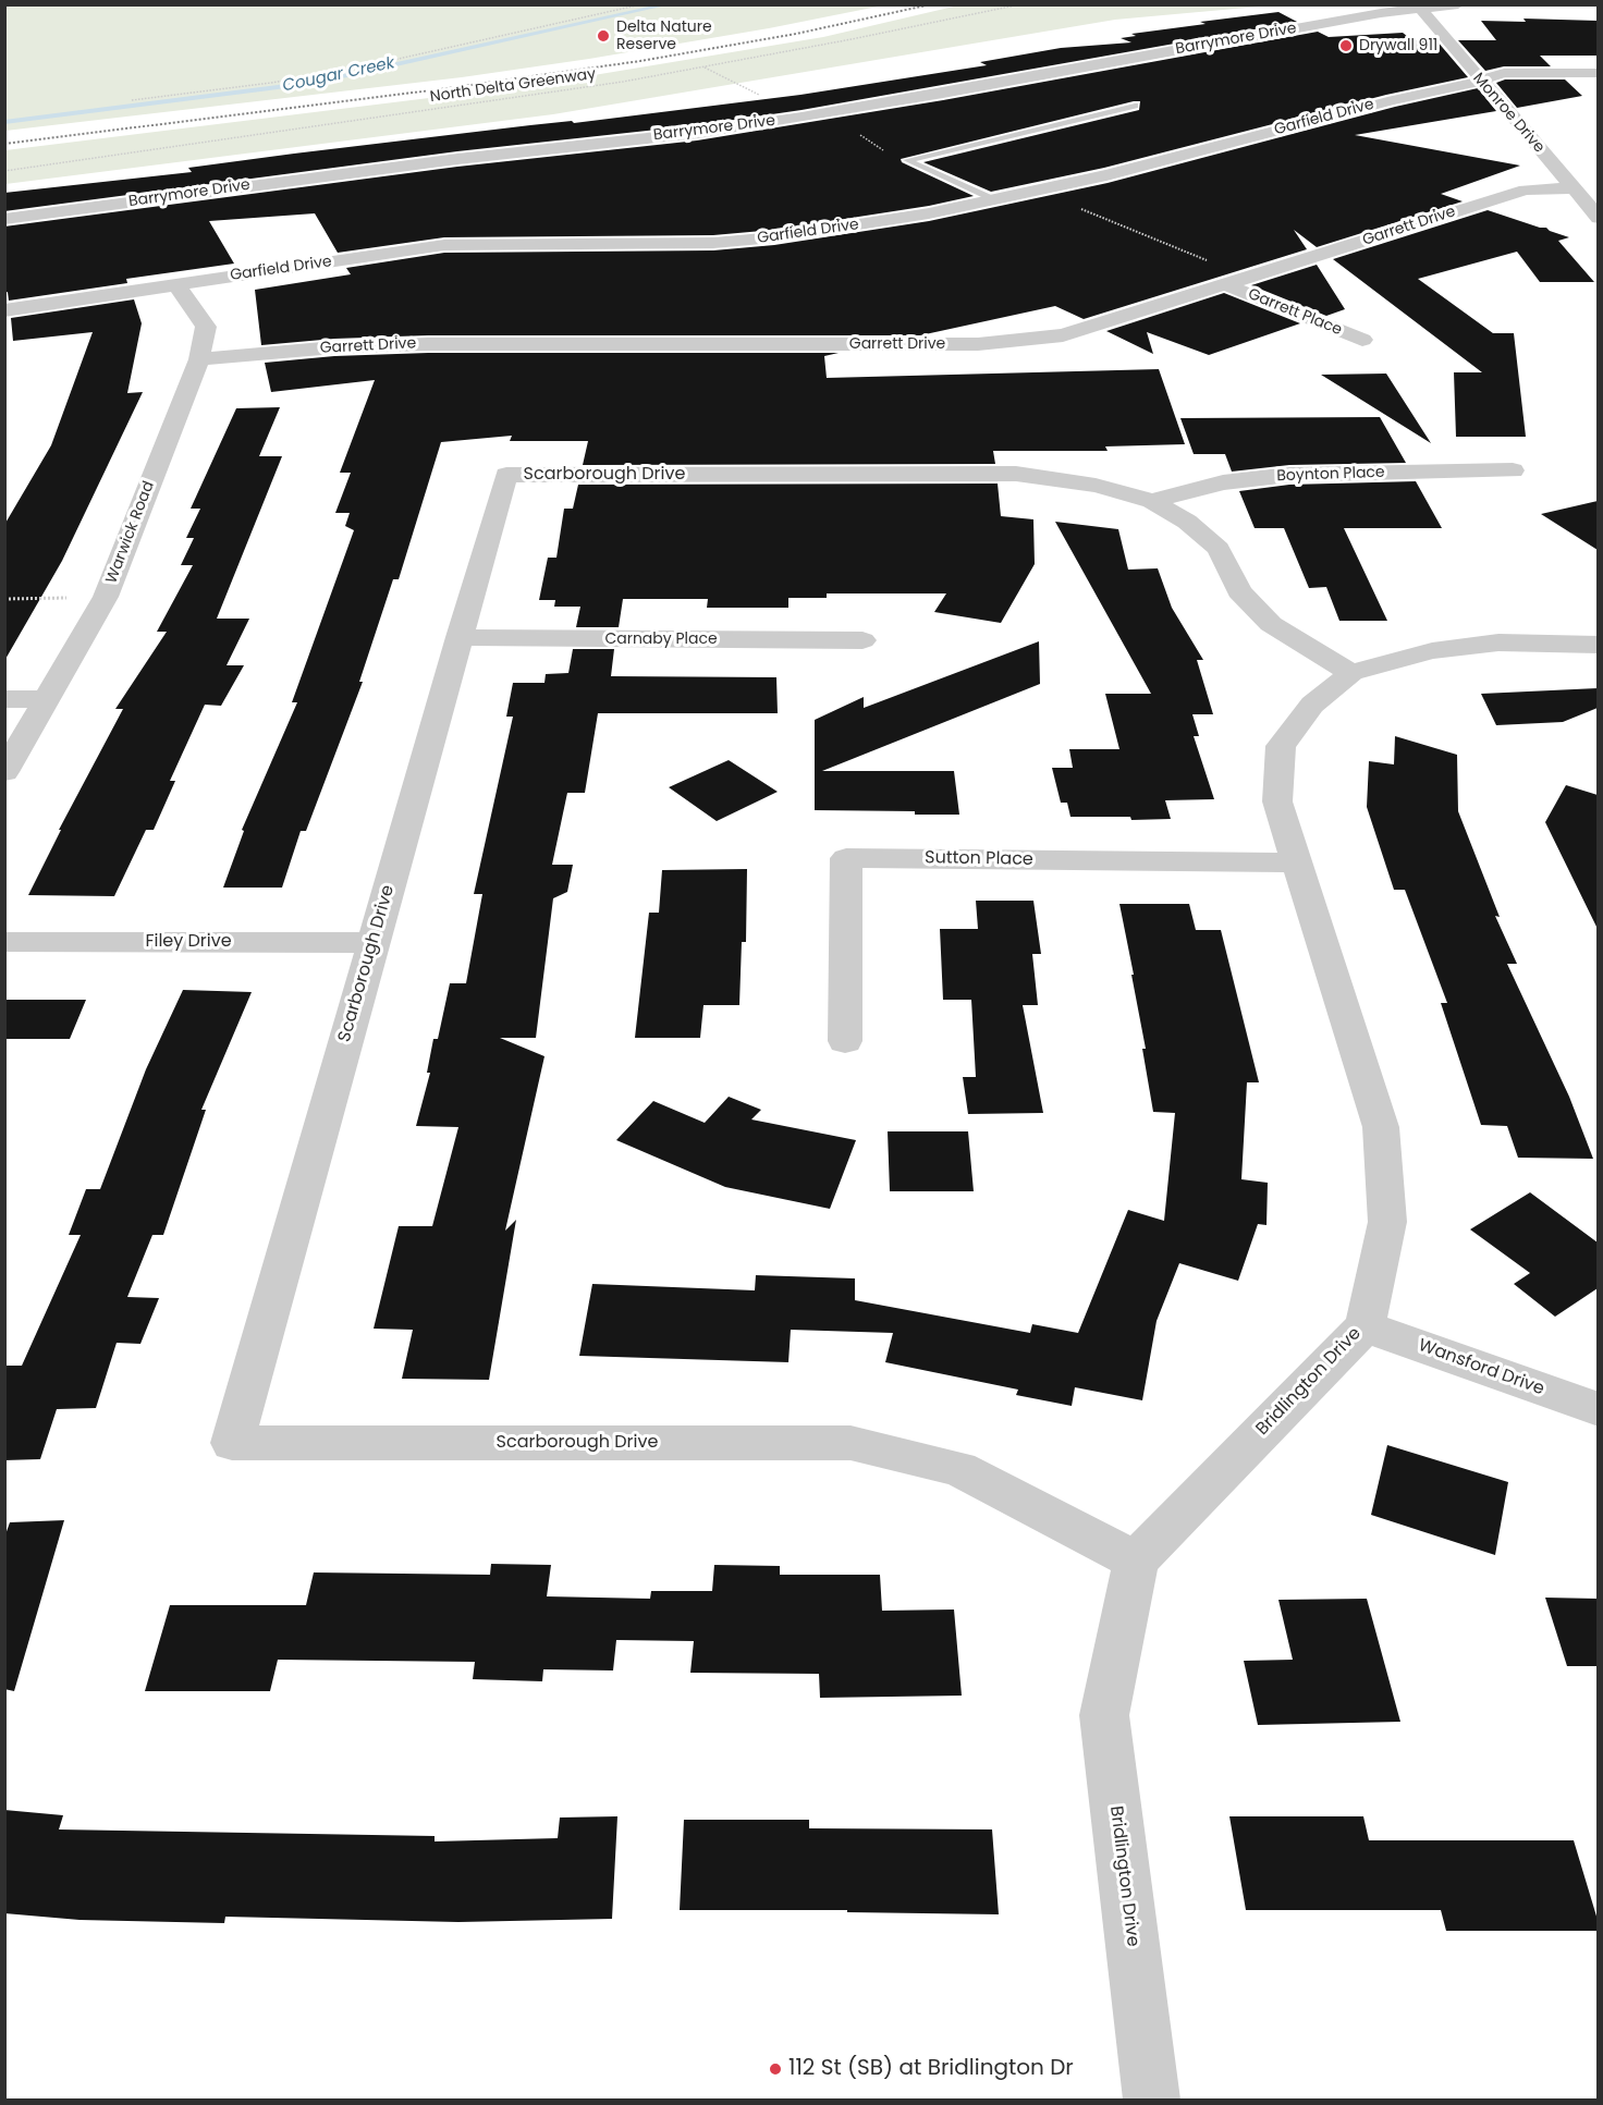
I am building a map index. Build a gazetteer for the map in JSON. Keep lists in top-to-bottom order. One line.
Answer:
{"streets":{"street":["Barrymore Drive","Monroe Drive","Garfield Drive","Garrett Drive","Garrett Place","Scarborough Drive","Boynton Place","Warwick Road","Carnaby Place","Sutton Place","Filey Drive","Wansford Drive","Bridlington Drive"],"path":["North Delta Greenway"]},"crossings":[["Barrymore Drive","Monroe Drive"],["Monroe Drive","Garfield Drive"],["Monroe Drive","Garrett Drive"],["Garfield Drive","Warwick Road"],["Garrett Drive","Garrett Place"],["Garrett Drive","Warwick Road"],["Scarborough Drive","Boynton Place"],["Scarborough Drive","Carnaby Place"],["Scarborough Drive","Filey Drive"],["Scarborough Drive","Bridlington Drive"],["Sutton Place","Bridlington Drive"],["Wansford Drive","Bridlington Drive"]],"water":["Cougar Creek"],"places":["Delta Nature Reserve","Drywall 911","112 St (SB) at Bridlington Dr"]}
